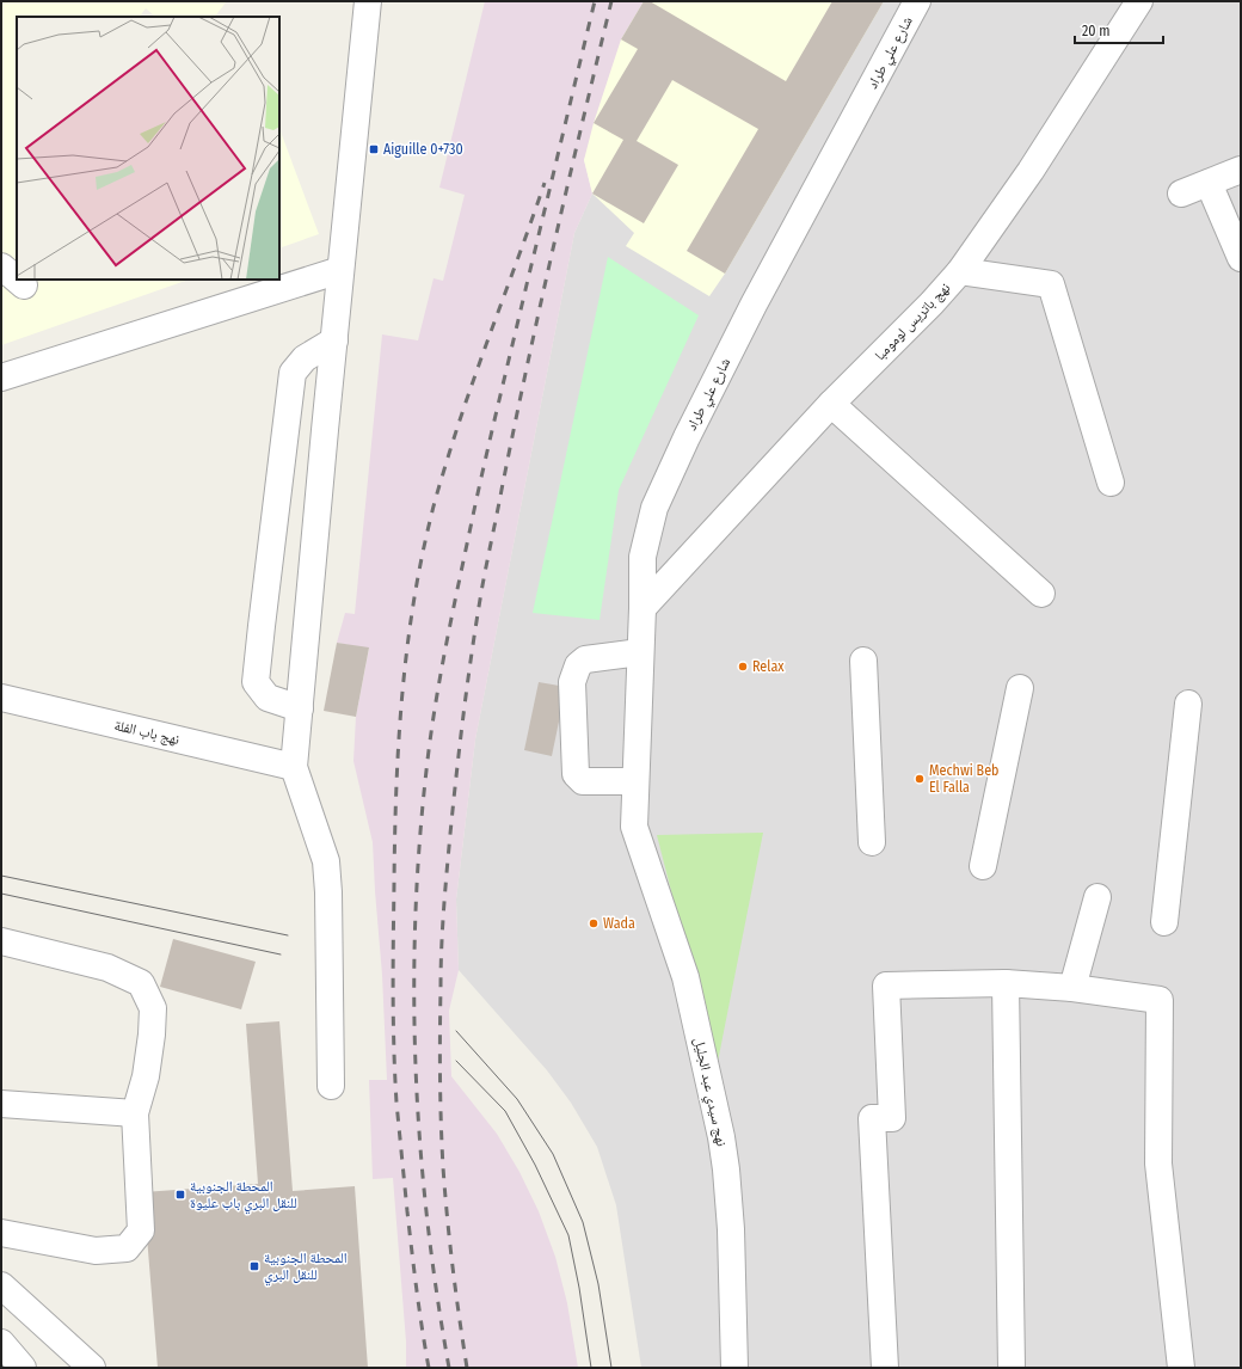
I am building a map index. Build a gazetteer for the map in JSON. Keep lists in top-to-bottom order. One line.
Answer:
{"streets":{"street":["شارع علي طراد","نهج باتريس لومومبا","نهج باب الفلة","نهج سيدي عبد الجليل"]},"crossings":[["شارع علي طراد","نهج باتريس لومومبا"],["شارع علي طراد","نهج سيدي عبد الجليل"]],"places":{"transit":["Aiguille 0+730","المحطة الجنوبية للنقل البري باب عليوة","المحطة الجنوبية للنقل البري"],"other":["Relax","Mechwi Beb El Falla","Wada"]},"scale_bar":"20 m"}
